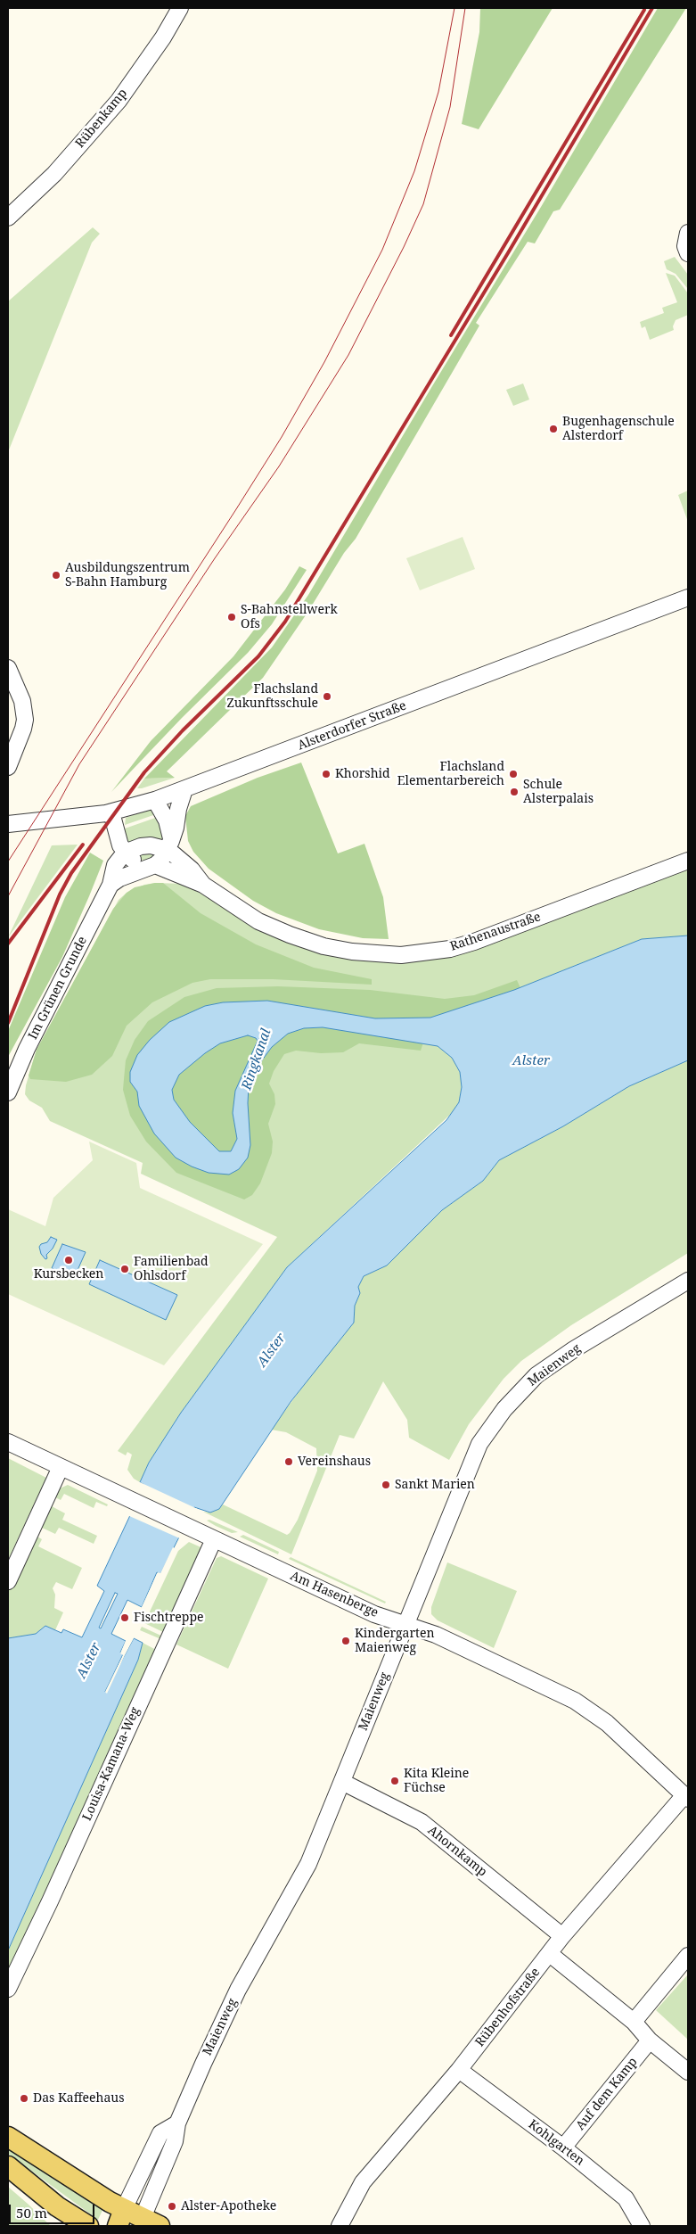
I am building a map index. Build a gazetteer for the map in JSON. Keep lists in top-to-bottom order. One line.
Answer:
{"streets":{"street":["Rübenkamp","Alsterdorfer Straße","Rathenaustraße","Im Grünen Grunde","Maienweg","Am Hasenberge","Louisa-Kamana-Weg","Ahornkamp","Rübenhofstraße","Auf dem Kamp","Kohlgarten"]},"crossings":[["Maienweg","Am Hasenberge"],["Maienweg","Ahornkamp"],["Am Hasenberge","Louisa-Kamana-Weg"],["Am Hasenberge","Rübenhofstraße"],["Ahornkamp","Rübenhofstraße"],["Rübenhofstraße","Kohlgarten"],["Auf dem Kamp","Kohlgarten"]],"water":["Ringkanal","Alster"],"places":["Bugenhagenschule Alsterdorf","Ausbildungszentrum S-Bahn Hamburg","S-Bahnstellwerk Ofs","Flachsland Zukunftsschule","Khorshid","Flachsland Elementarbereich","Schule Alsterpalais","Kursbecken","Familienbad Ohlsdorf","Vereinshaus","Sankt Marien","Fischtreppe","Kindergarten Maienweg","Kita Kleine Füchse","Das Kaffeehaus","Alster-Apotheke"],"scale_bar":"50 m"}
